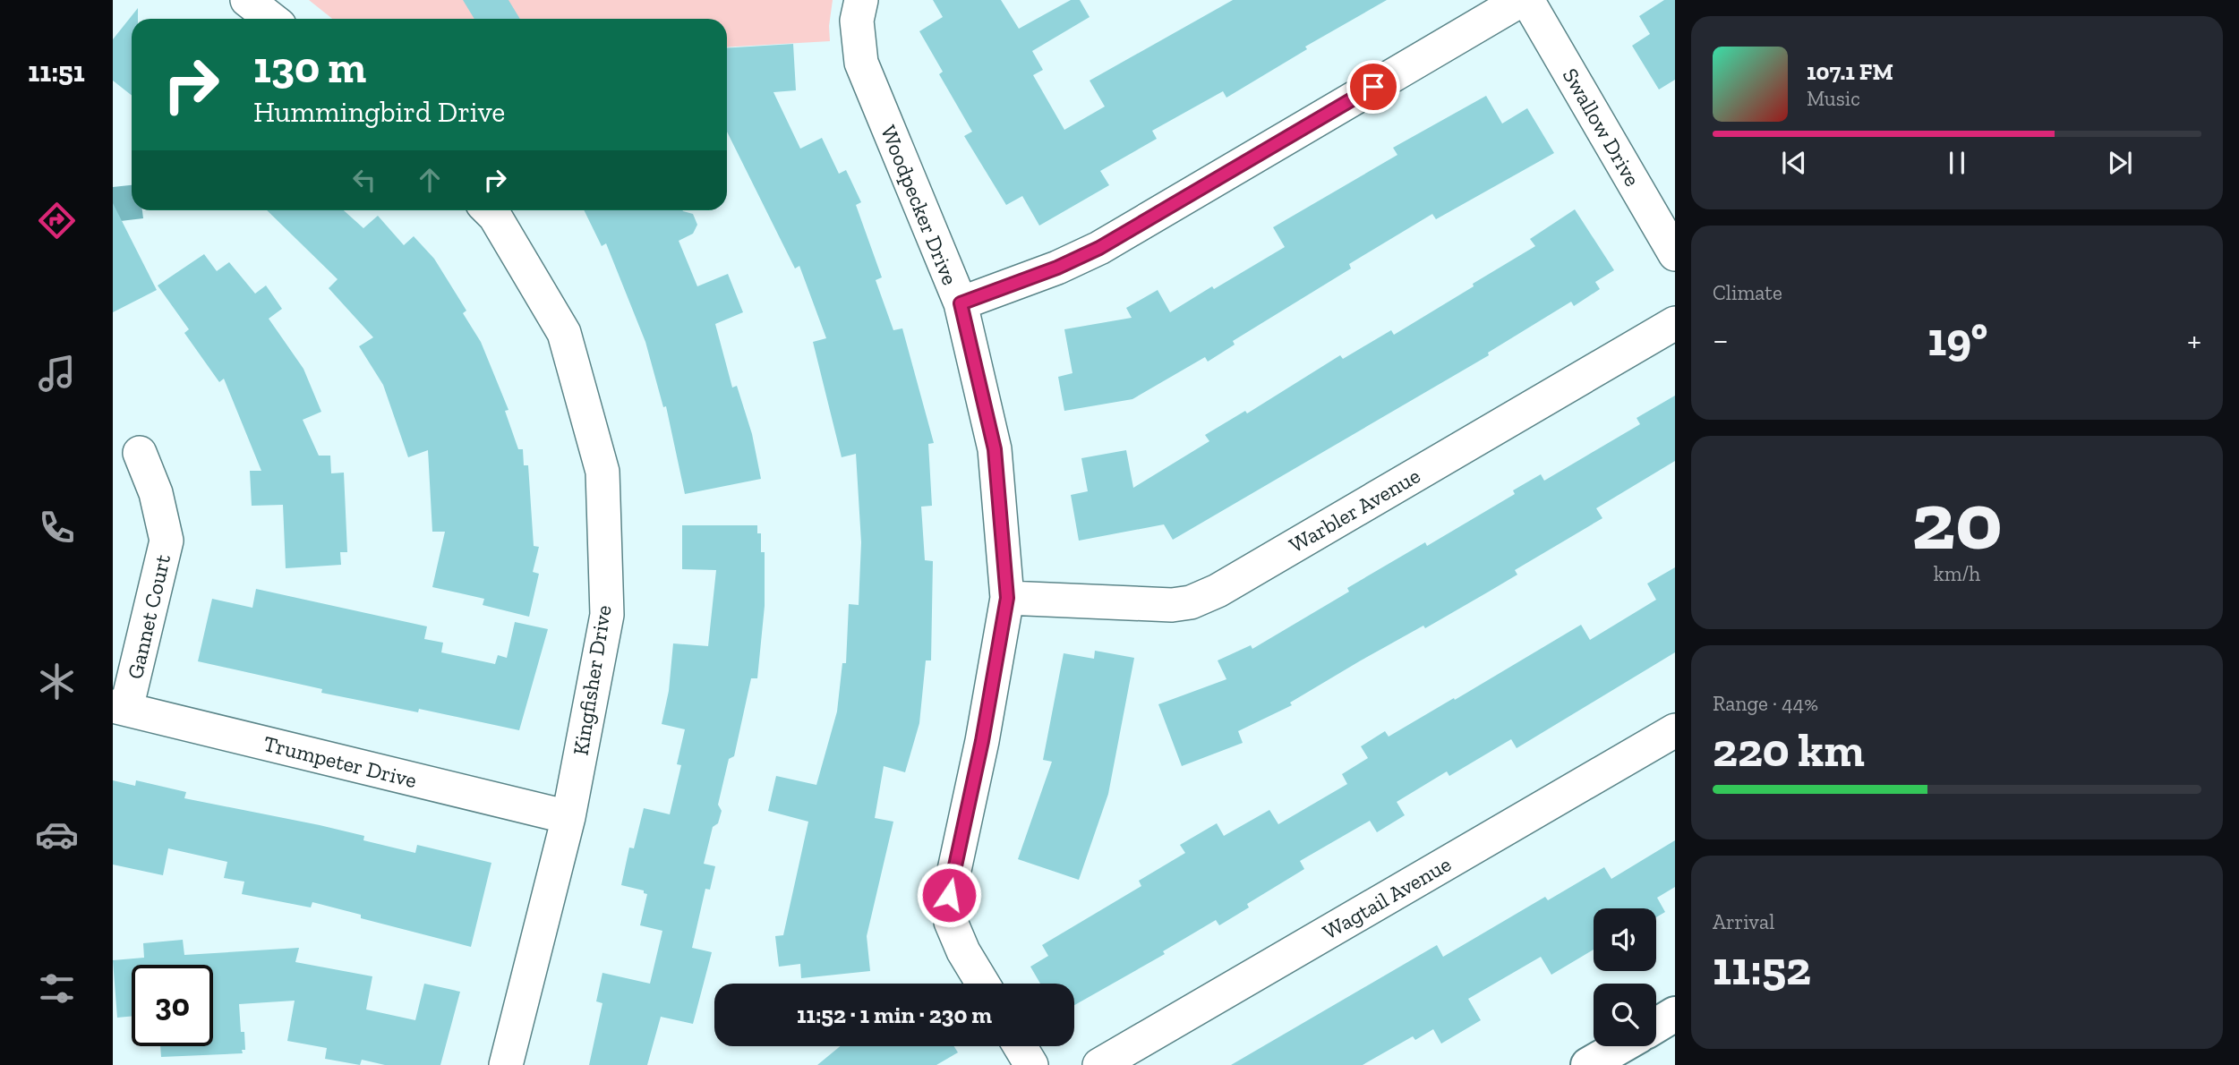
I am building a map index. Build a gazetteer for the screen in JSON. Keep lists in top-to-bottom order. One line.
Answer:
{"streets":{"street":["Swallow Drive","Woodpecker Drive","Warbler Avenue","Gannet Court","Kingfisher Drive","Trumpeter Drive","Wagtail Avenue"]},"crossings":[["Woodpecker Drive","Warbler Avenue"],["Gannet Court","Trumpeter Drive"],["Kingfisher Drive","Trumpeter Drive"]],"page":{"tabs":"11:51","turn":["130 m","Hummingbird Drive"],"song":["107.1 FM","Music"],"tile":["Climate",["20","km/h"],["Range · 44%","220 km"],["Arrival","11:52"]],"heat":["−","19°","+"],"limit":"30","trip":"11:52 · 1 min · 230 m"}}
